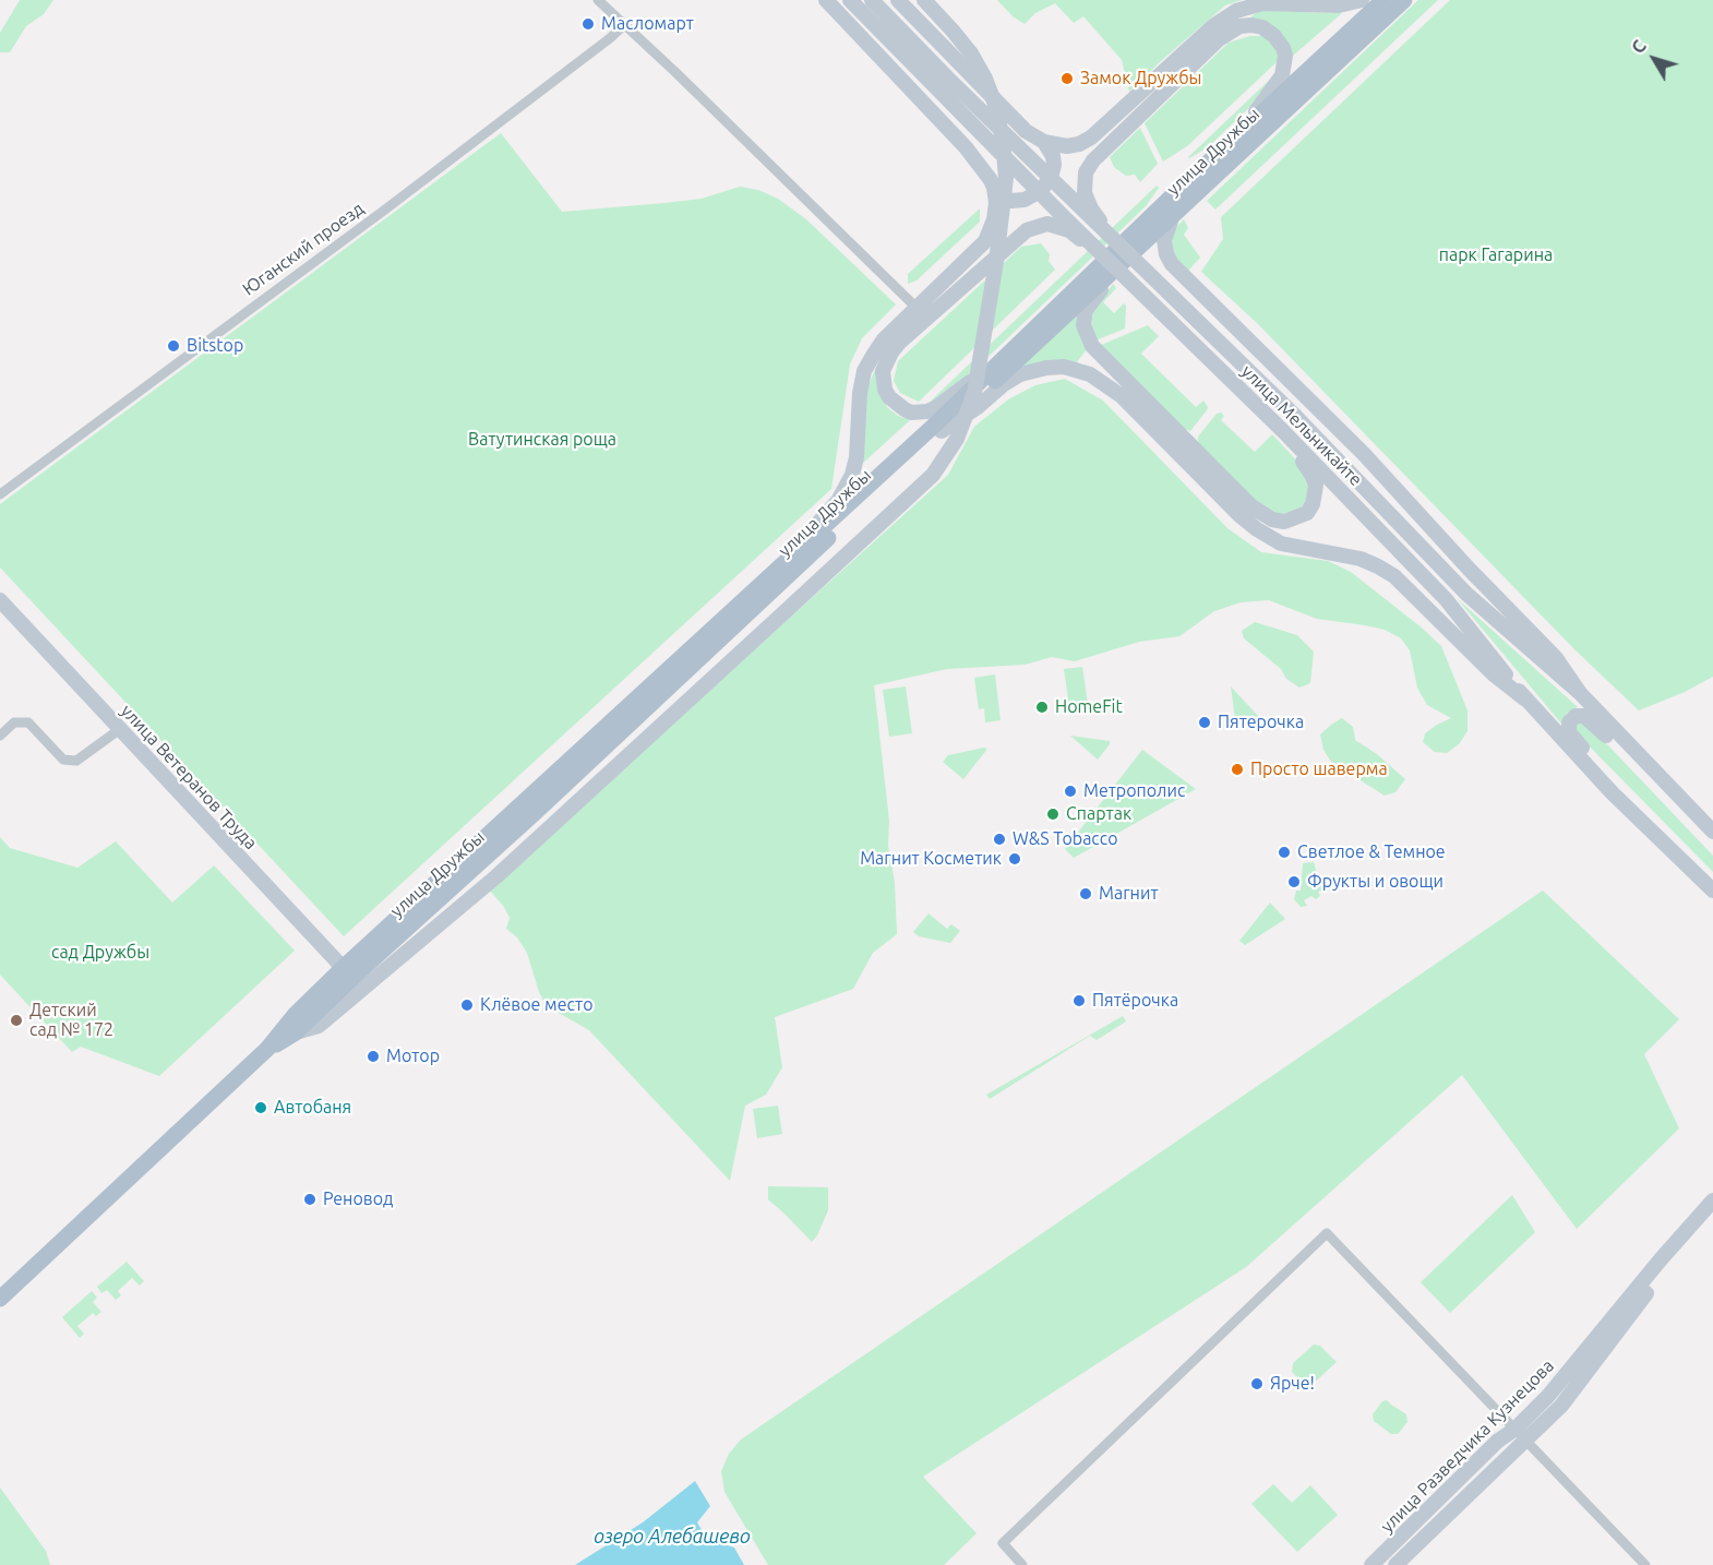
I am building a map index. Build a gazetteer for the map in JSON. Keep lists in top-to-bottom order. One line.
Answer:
{"streets":{"main road":["улица Дружбы","улица Мельникайте","улица Ветеранов Труда","улица Разведчика Кузнецова"],"street":["Юганский проезд"]},"crossings":[["улица Дружбы","улица Ветеранов Труда"]],"water":["озеро Алебашево"],"parks":["парк Гагарина","Ватутинская роща","сад Дружбы"],"places":["Масломарт","Замок Дружбы","Bitstop","HomeFit","Пятерочка","Просто шаверма","Метрополис","Спартак","W&S Tobacco","Светлое & Темное","Магнит Косметик","Фрукты и овощи","Магнит","Пятёрочка","Клёвое место","Детский сад № 172","Мотор","Автобаня","Реновод","Ярче!"],"north":"top left"}
